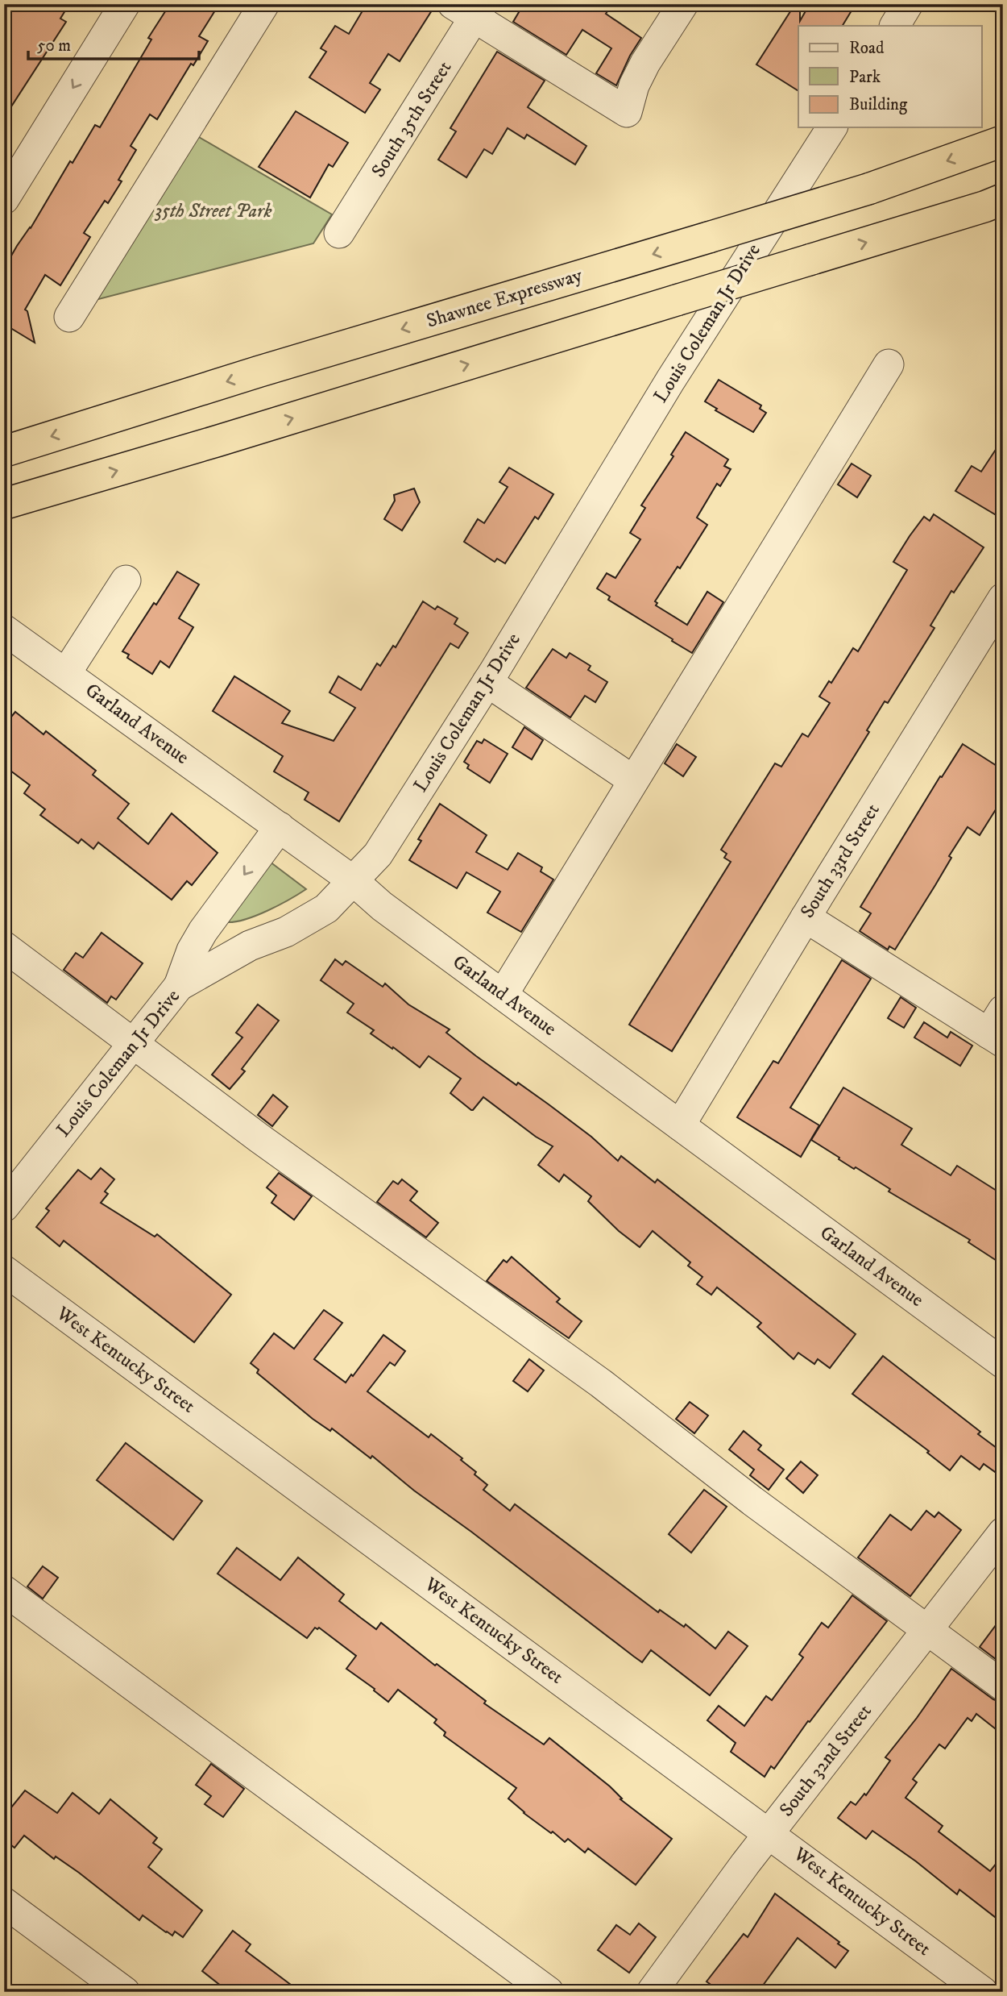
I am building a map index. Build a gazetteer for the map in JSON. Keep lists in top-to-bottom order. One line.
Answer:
{"streets":{"highway":["Shawnee Expressway"],"street":["South 35th Street","Louis Coleman Jr Drive","Garland Avenue","South 33rd Street","West Kentucky Street","South 32nd Street"]},"crossings":[["Louis Coleman Jr Drive","Garland Avenue"],["Garland Avenue","South 33rd Street"],["West Kentucky Street","South 32nd Street"]],"parks":["35th Street Park"],"legend":["Road","Park","Building"],"scale_bar":"50 m"}
